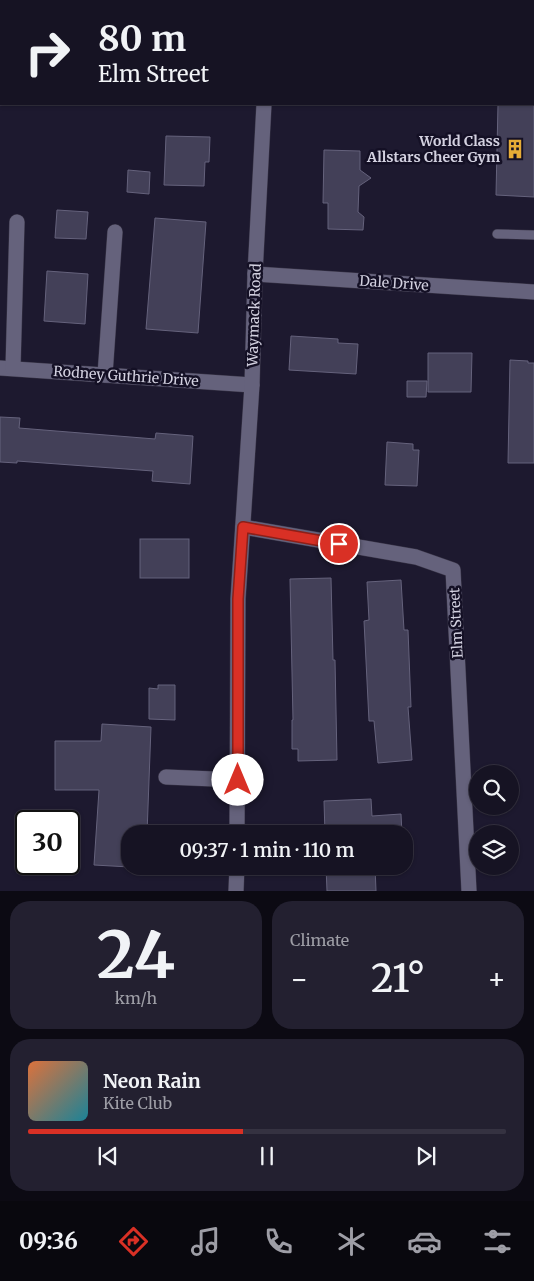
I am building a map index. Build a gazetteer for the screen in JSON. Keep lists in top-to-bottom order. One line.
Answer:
{"streets":{"street":["Dale Drive","Waymack Road","Rodney Guthrie Drive","Elm Street"]},"crossings":[["Dale Drive","Waymack Road"],["Waymack Road","Rodney Guthrie Drive"],["Waymack Road","Elm Street"]],"places":{"building":["World Class Allstars Cheer Gym"]},"page":{"turn":["80 m","Elm Street"],"limit":"30","trip":"09:37 · 1 min · 110 m","tile":[["24","km/h"],"Climate"],"heat":["−","21°","+"],"song":["Neon Rain","Kite Club"],"tabs":"09:36"}}
